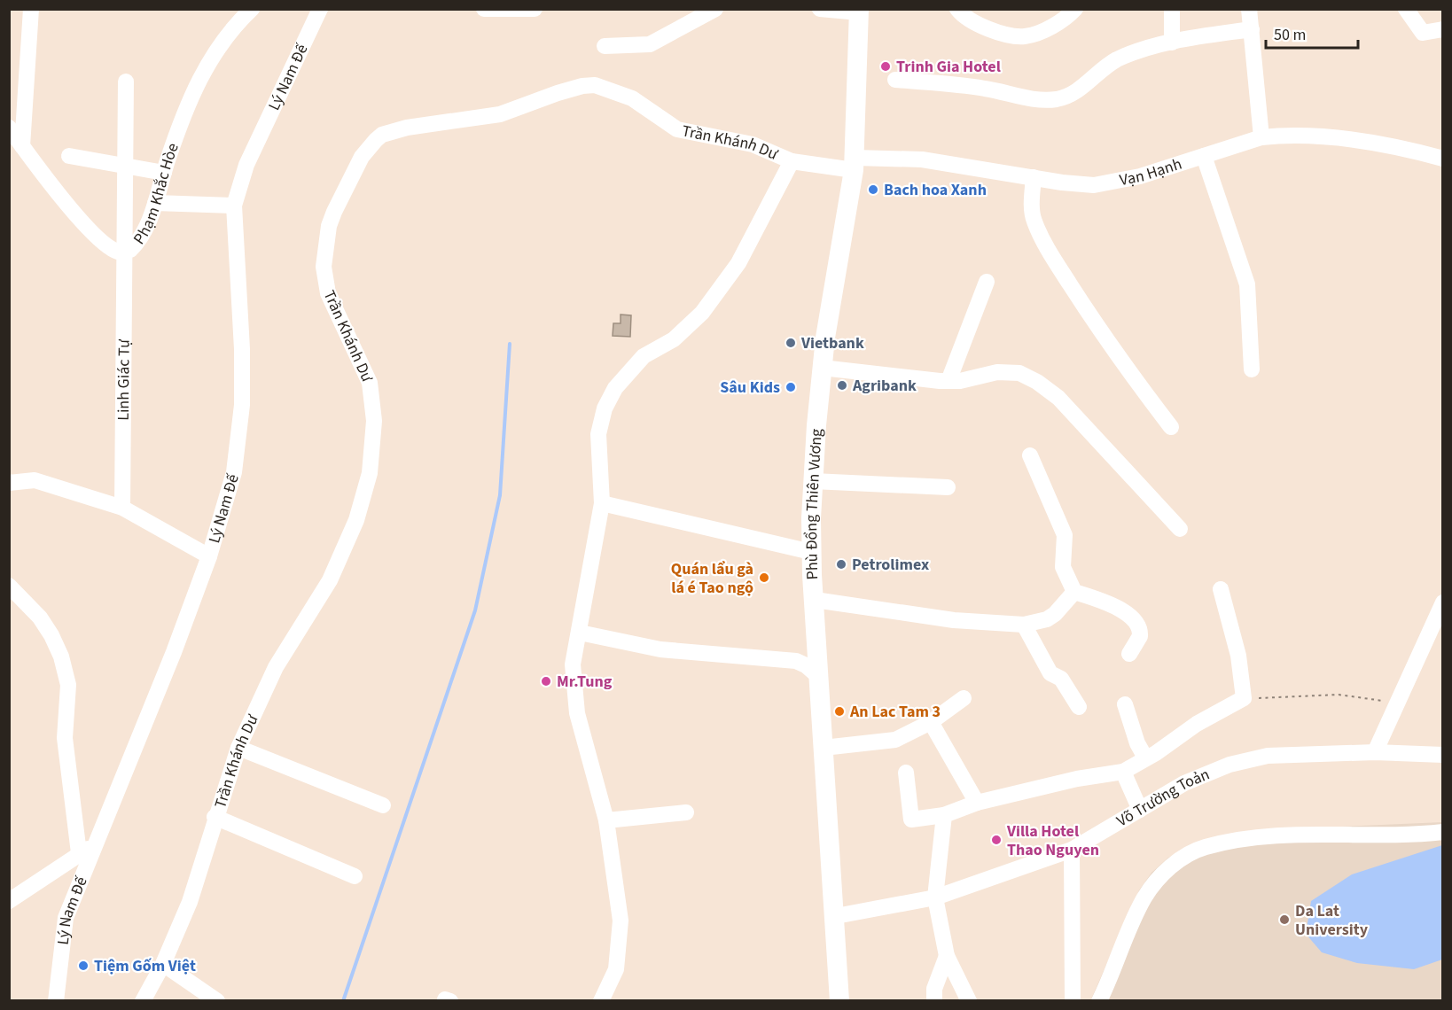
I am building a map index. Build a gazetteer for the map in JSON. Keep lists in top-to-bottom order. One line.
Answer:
{"streets":{"main road":["Phù Đổng Thiên Vương"],"street":["Lý Nam Đế","Trần Khánh Dư","Vạn Hạnh","Phạm Khắc Hòe","Linh Giác Tự","Võ Trường Toản"]},"crossings":[["Trần Khánh Dư","Vạn Hạnh"],["Trần Khánh Dư","Phù Đổng Thiên Vương"],["Vạn Hạnh","Phù Đổng Thiên Vương"],["Phạm Khắc Hòe","Linh Giác Tự"],["Phù Đổng Thiên Vương","Võ Trường Toản"]],"places":["Trinh Gia Hotel","Bach hoa Xanh","Vietbank","Agribank","Sâu Kids","Petrolimex","Quán lẩu gà lá é Tao ngộ","Mr.Tung","An Lac Tam 3","Villa Hotel Thao Nguyen","Da Lat University","Tiệm Gốm Việt"],"scale_bar":"50 m"}
